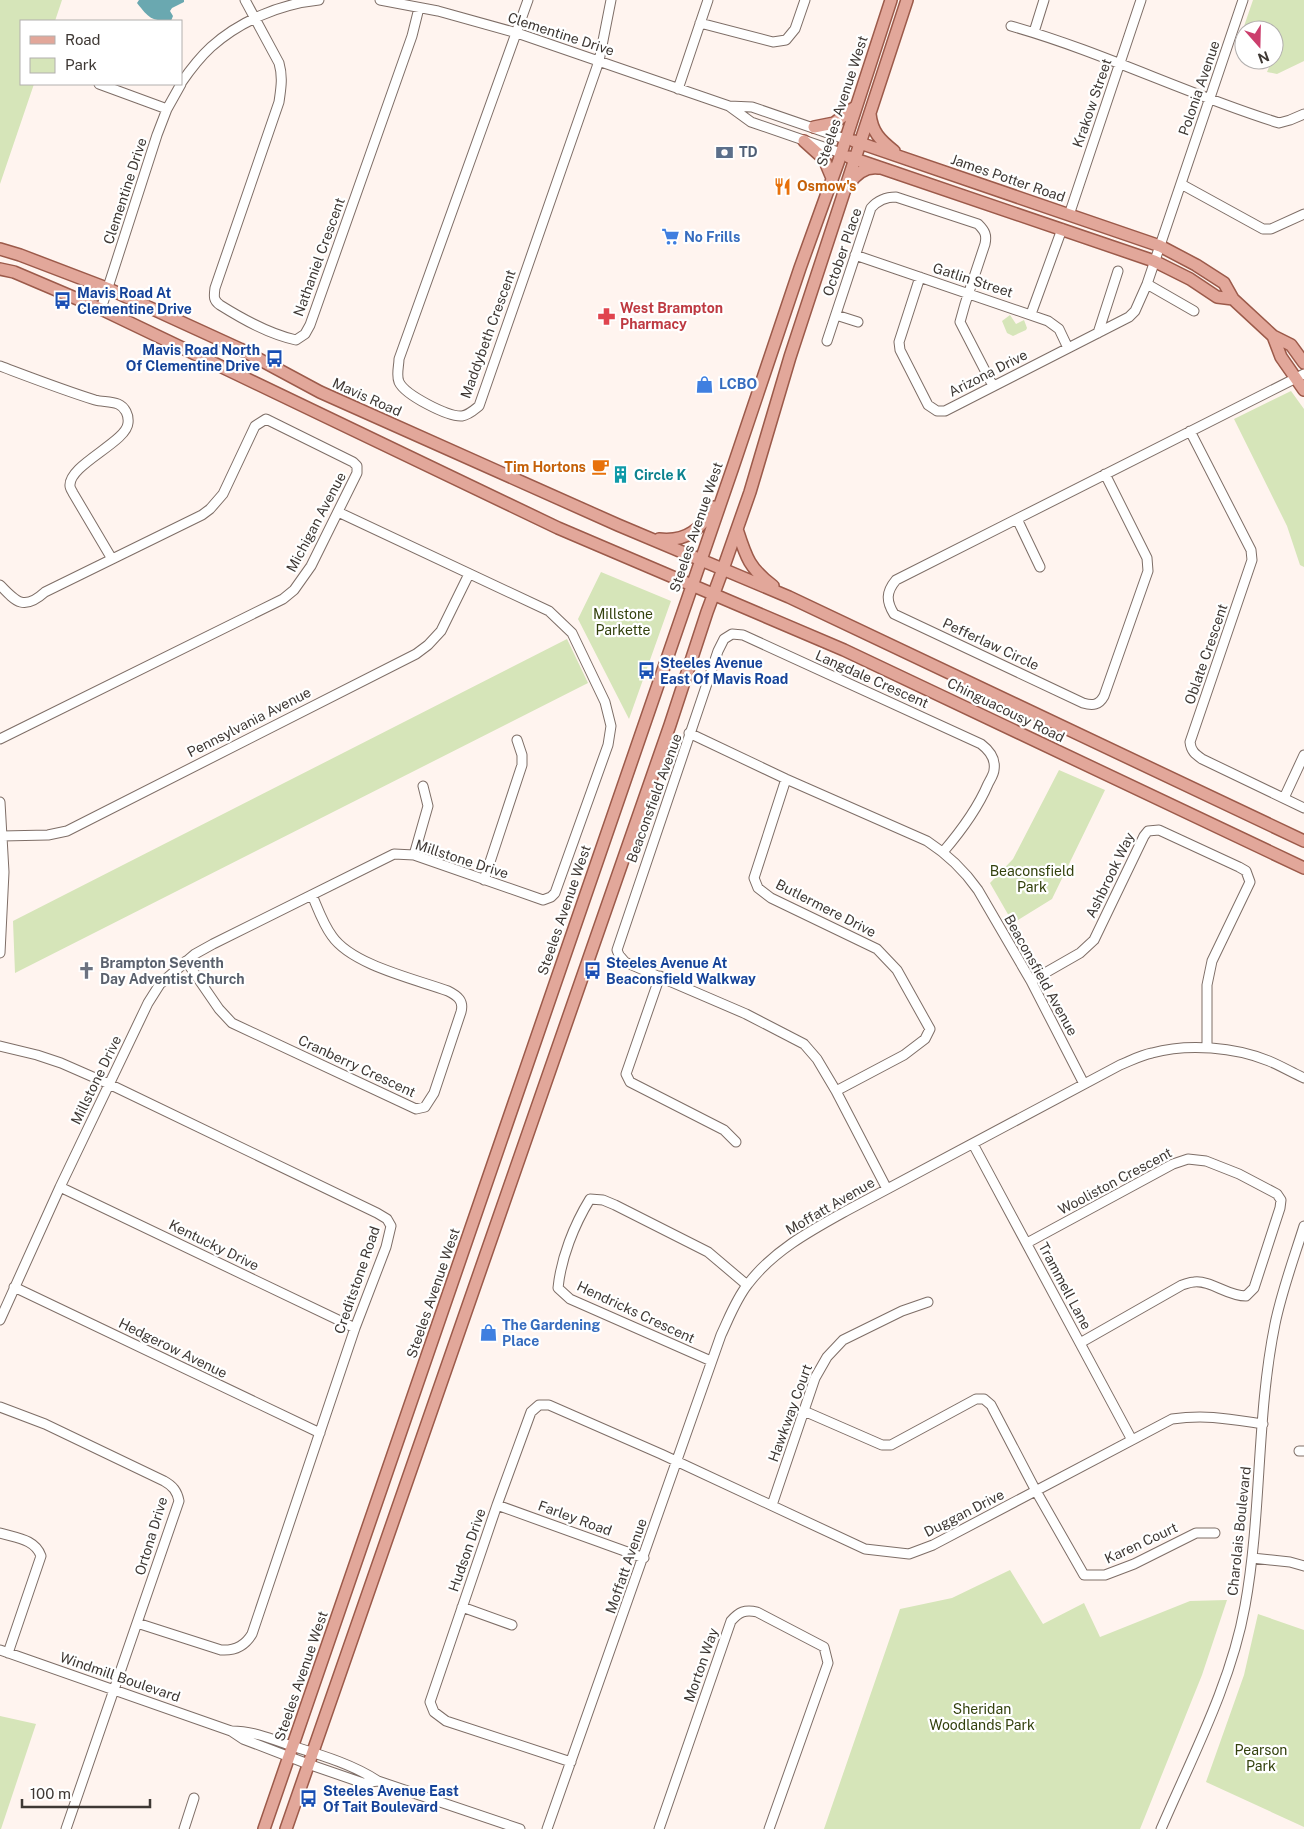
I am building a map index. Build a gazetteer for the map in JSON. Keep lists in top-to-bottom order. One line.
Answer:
{"streets":{"main road":["Steeles Avenue West","James Potter Road","Mavis Road","Chinguacousy Road"],"street":["Clementine Drive","Polonia Avenue","Krakow Street","October Place","Nathaniel Crescent","Gatlin Street","Maddybeth Crescent","Arizona Drive","Michigan Avenue","Pefferlaw Circle","Oblate Crescent","Langdale Crescent","Pennsylvania Avenue","Beaconsfield Avenue","Millstone Drive","Ashbrook Way","Butlermere Drive","Cranberry Crescent","Wooliston Crescent","Moffatt Avenue","Kentucky Drive","Creditstone Road","Trammell Lane","Hendricks Crescent","Hedgerow Avenue","Hawkway Court","Duggan Drive","Farley Road","Charolais Boulevard","Ortona Drive","Karen Court","Hudson Drive","Morton Way","Windmill Boulevard"]},"crossings":[["Clementine Drive","Steeles Avenue West"],["Clementine Drive","James Potter Road"],["Clementine Drive","Nathaniel Crescent"],["Clementine Drive","Maddybeth Crescent"],["Clementine Drive","Mavis Road"],["Steeles Avenue West","James Potter Road"],["Steeles Avenue West","Mavis Road"],["Steeles Avenue West","Chinguacousy Road"],["Steeles Avenue West","Windmill Boulevard"],["Krakow Street","James Potter Road"],["James Potter Road","Arizona Drive"],["James Potter Road","Pefferlaw Circle"],["October Place","Gatlin Street"],["Gatlin Street","Arizona Drive"],["Mavis Road","Chinguacousy Road"],["Michigan Avenue","Millstone Drive"],["Pefferlaw Circle","Oblate Crescent"],["Langdale Crescent","Beaconsfield Avenue"],["Pennsylvania Avenue","Millstone Drive"],["Beaconsfield Avenue","Ashbrook Way"],["Beaconsfield Avenue","Butlermere Drive"],["Beaconsfield Avenue","Moffatt Avenue"],["Millstone Drive","Cranberry Crescent"],["Millstone Drive","Kentucky Drive"],["Millstone Drive","Creditstone Road"],["Millstone Drive","Hedgerow Avenue"],["Ashbrook Way","Moffatt Avenue"],["Wooliston Crescent","Trammell Lane"],["Moffatt Avenue","Trammell Lane"],["Moffatt Avenue","Hendricks Crescent"],["Moffatt Avenue","Duggan Drive"],["Moffatt Avenue","Farley Road"],["Moffatt Avenue","Hudson Drive"],["Kentucky Drive","Creditstone Road"],["Creditstone Road","Hedgerow Avenue"],["Creditstone Road","Ortona Drive"],["Trammell Lane","Duggan Drive"],["Hawkway Court","Duggan Drive"],["Duggan Drive","Charolais Boulevard"],["Duggan Drive","Karen Court"],["Duggan Drive","Hudson Drive"],["Farley Road","Hudson Drive"],["Ortona Drive","Windmill Boulevard"]],"parks":["Millstone Parkette","Beaconsfield Park","Sheridan Woodlands Park","Pearson Park"],"places":{"bank":["TD"],"restaurant":["Osmow's"],"supermarket":["No Frills"],"bus stop":["Mavis Road At Clementine Drive","Mavis Road North Of Clementine Drive","Steeles Avenue East Of Mavis Road","Steeles Avenue At Beaconsfield Walkway","Steeles Avenue East Of Tait Boulevard"],"pharmacy":["West Brampton Pharmacy"],"shop":["LCBO","The Gardening Place"],"cafe":["Tim Hortons"],"building":["Circle K"],"church":["Brampton Seventh Day Adventist Church"]},"legend":["Road","Park"],"scale_bar":"100 m","north":"bottom"}
